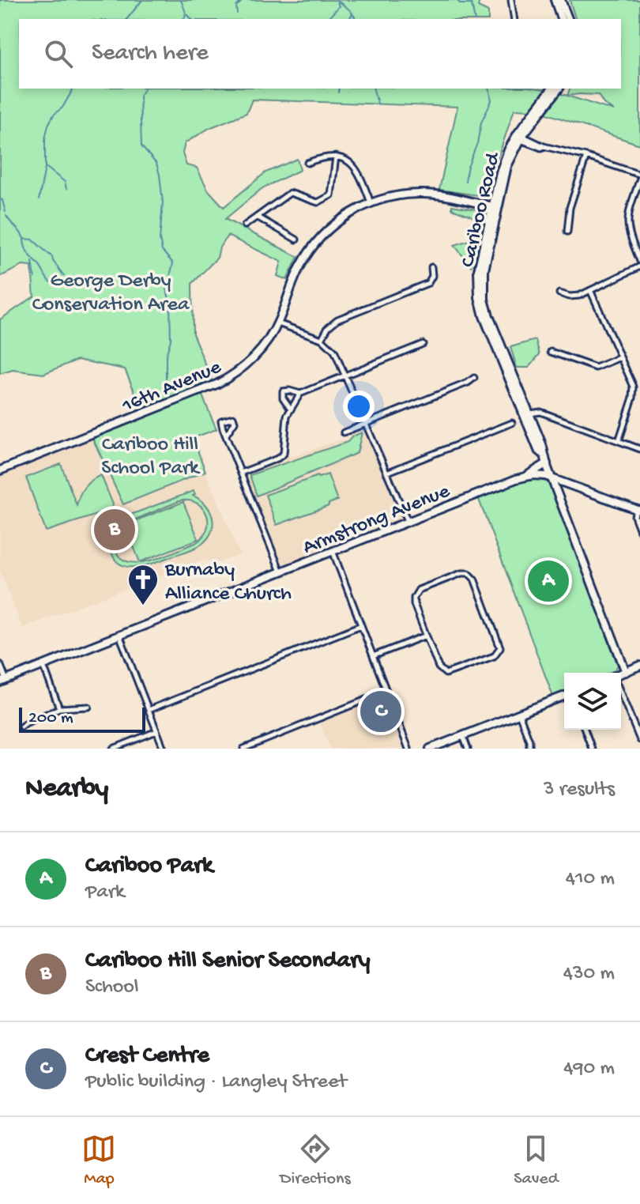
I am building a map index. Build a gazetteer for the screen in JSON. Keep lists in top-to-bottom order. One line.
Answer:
{"streets":{"street":["Cariboo Road","16th Avenue","Armstrong Avenue"]},"crossings":[["Cariboo Road","16th Avenue"],["Cariboo Road","Armstrong Avenue"]],"parks":["George Derby Conservation Area","Cariboo Hill School Park"],"places":{"church":["Burnaby Alliance Church"]},"scale_bar":"200 m","page":{"search":"Search here","pins":["B","A","C"],"scale":"200 m","heading":["Nearby","3 results"],"list":[{"mark":"A","name":"Cariboo Park","note":"Park","value":"410 m"},{"mark":"B","name":"Cariboo Hill Senior Secondary","note":"School","value":"430 m"},{"mark":"C","name":"Crest Centre","note":"Public building · Langley Street","value":"490 m"}],"nav":["Map","Directions","Saved"]}}
